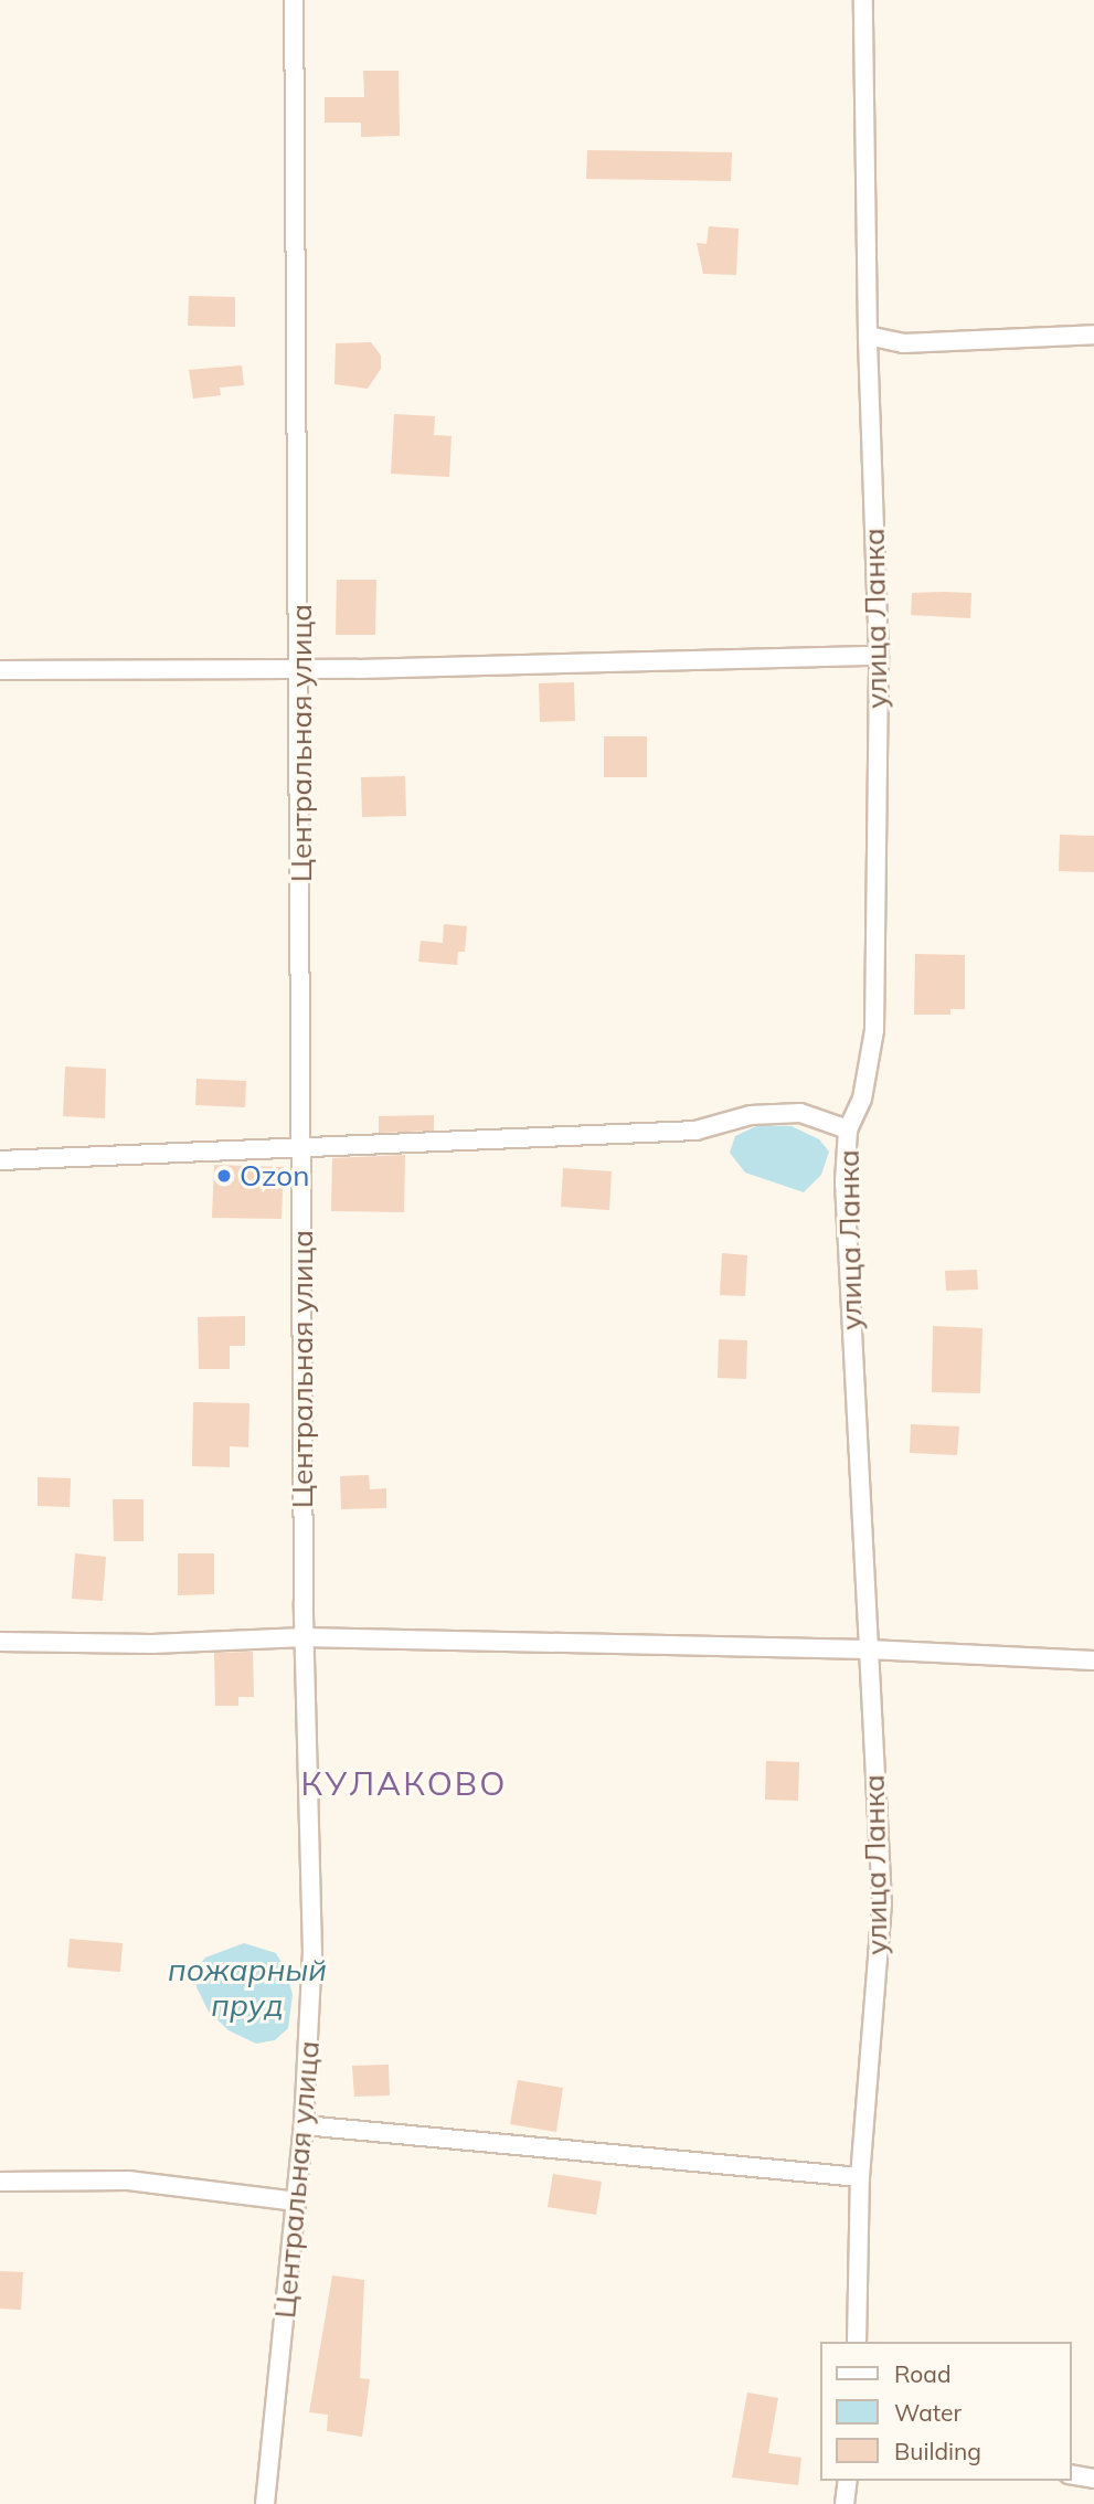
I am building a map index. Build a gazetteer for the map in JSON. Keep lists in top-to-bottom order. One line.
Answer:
{"streets":{"street":["улица Ланка","Центральная улица"]},"districts":["КУЛАКОВО"],"water":["пожарный пруд"],"places":["Ozon"],"legend":["Road","Water","Building"]}
